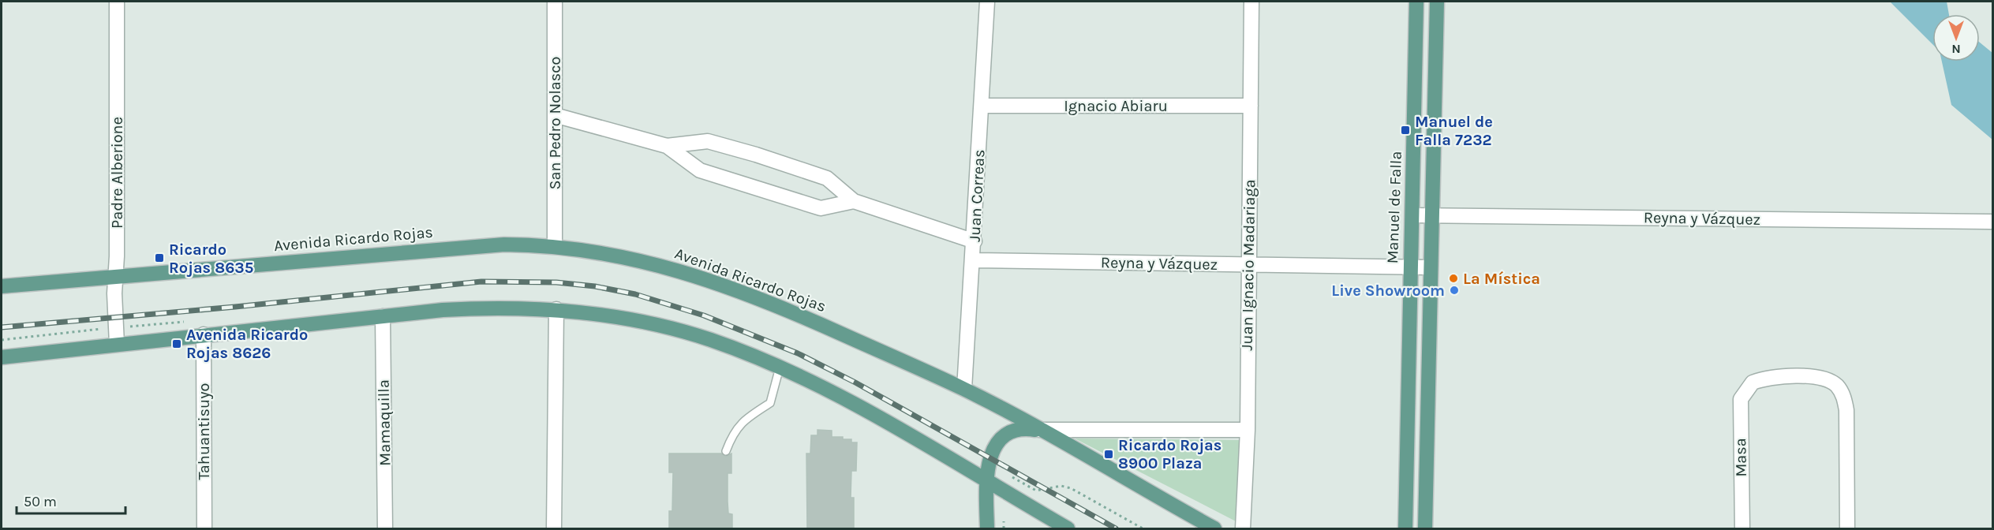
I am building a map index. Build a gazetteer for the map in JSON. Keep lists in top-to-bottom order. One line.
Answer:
{"streets":{"main road":["Manuel de Falla","Avenida Ricardo Rojas"],"street":["Ignacio Abiaru","San Pedro Nolasco","Padre Alberione","Juan Correas","Reyna y Vázquez","Juan Ignacio Madariaga","Mamaquilla","Tahuantisuyo","Masa"]},"crossings":[["Ignacio Abiaru","Juan Correas"],["Ignacio Abiaru","Juan Ignacio Madariaga"],["San Pedro Nolasco","Avenida Ricardo Rojas"],["Padre Alberione","Avenida Ricardo Rojas"],["Juan Correas","Reyna y Vázquez"],["Juan Correas","Avenida Ricardo Rojas"],["Manuel de Falla","Reyna y Vázquez"],["Reyna y Vázquez","Juan Ignacio Madariaga"]],"places":{"transit":["Manuel de Falla 7232","Ricardo Rojas 8635","Avenida Ricardo Rojas 8626","Ricardo Rojas 8900 Plaza"],"other":["La Mística","Live Showroom"]},"scale_bar":"50 m","north":"bottom"}
